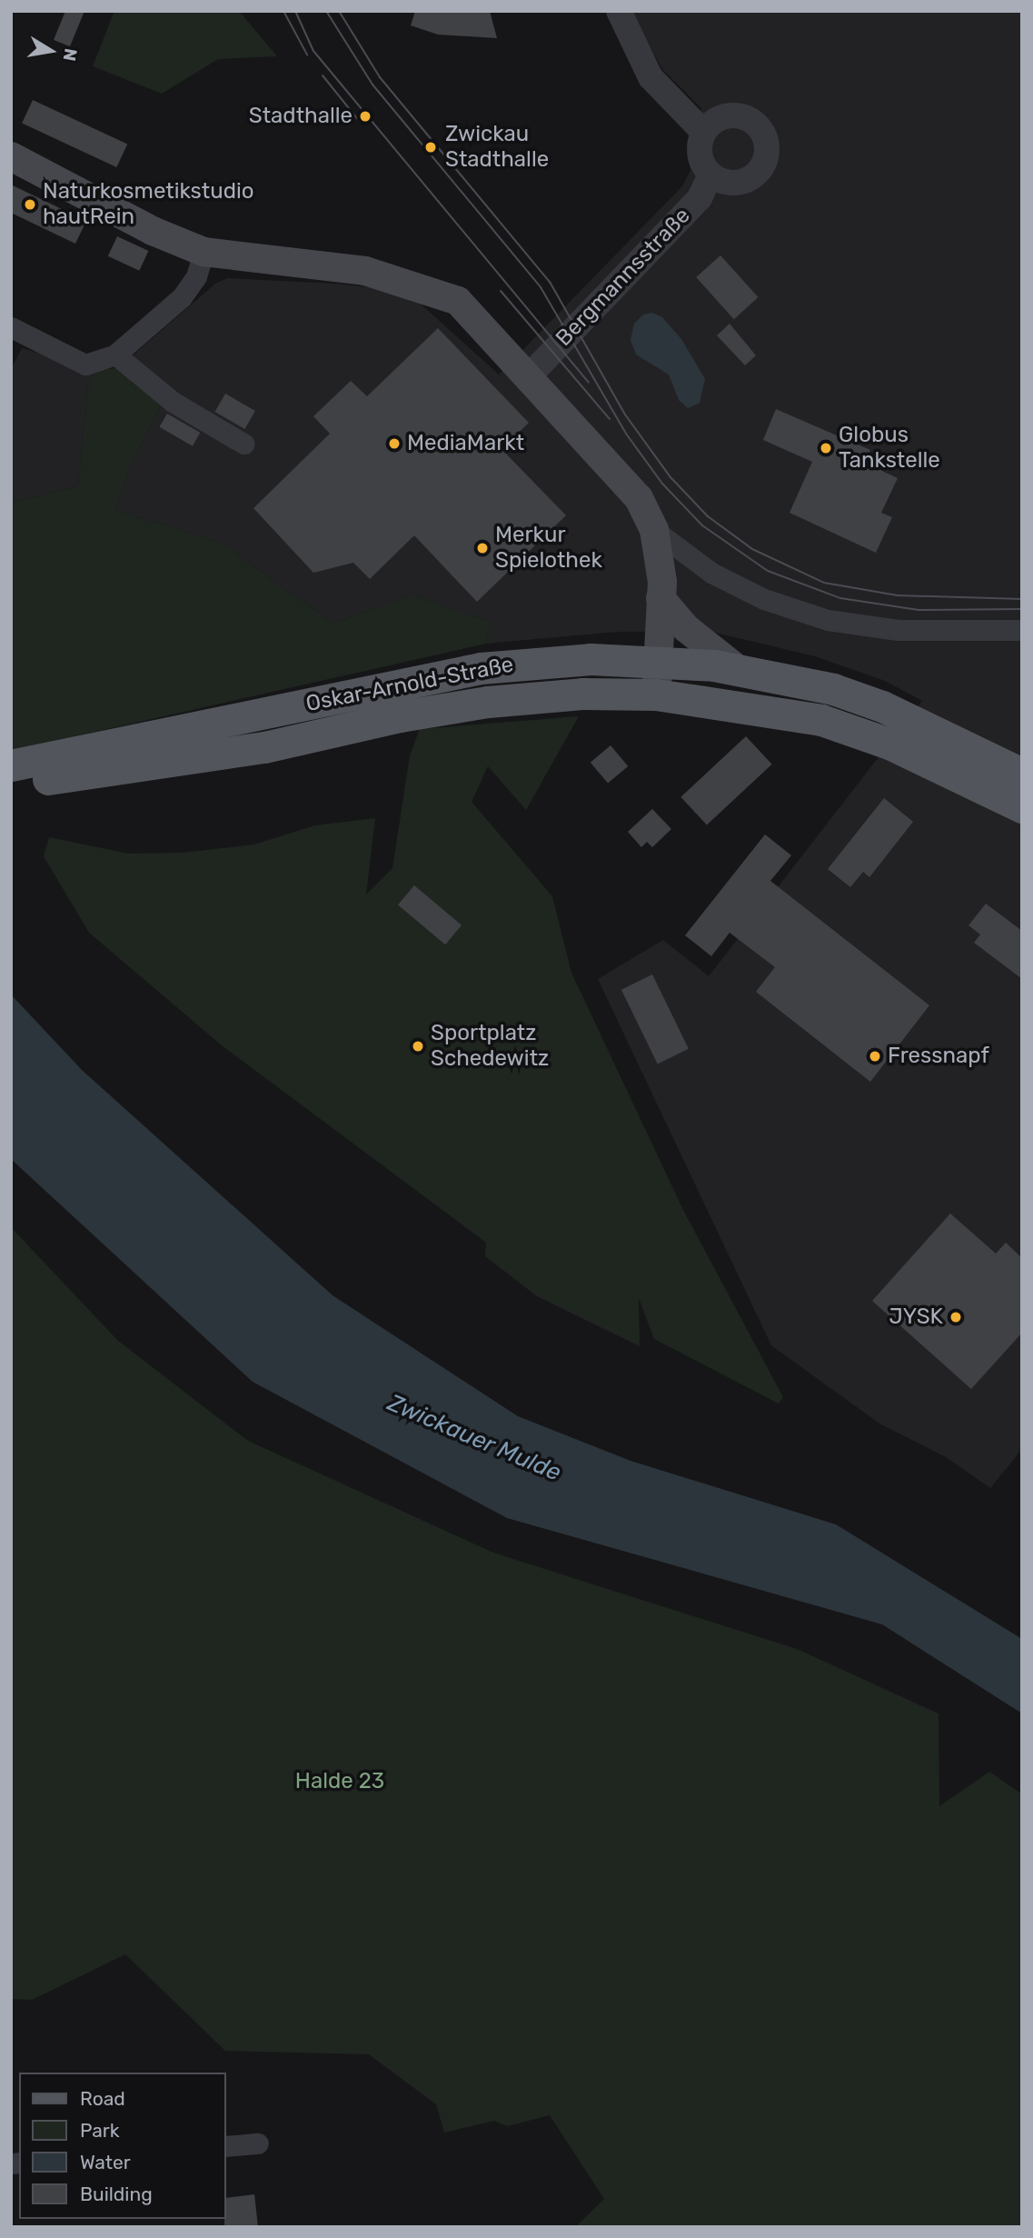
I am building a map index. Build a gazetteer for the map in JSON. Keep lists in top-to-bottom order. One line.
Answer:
{"streets":{"main road":["Oskar-Arnold-Straße"],"street":["Bergmannsstraße"]},"water":["Zwickauer Mulde"],"parks":["Halde 23"],"places":["Stadthalle","Zwickau Stadthalle","Naturkosmetikstudio hautRein","MediaMarkt","Globus Tankstelle","Merkur Spielothek","Sportplatz Schedewitz","Fressnapf","JYSK"],"legend":["Road","Park","Water","Building"],"north":"right"}
